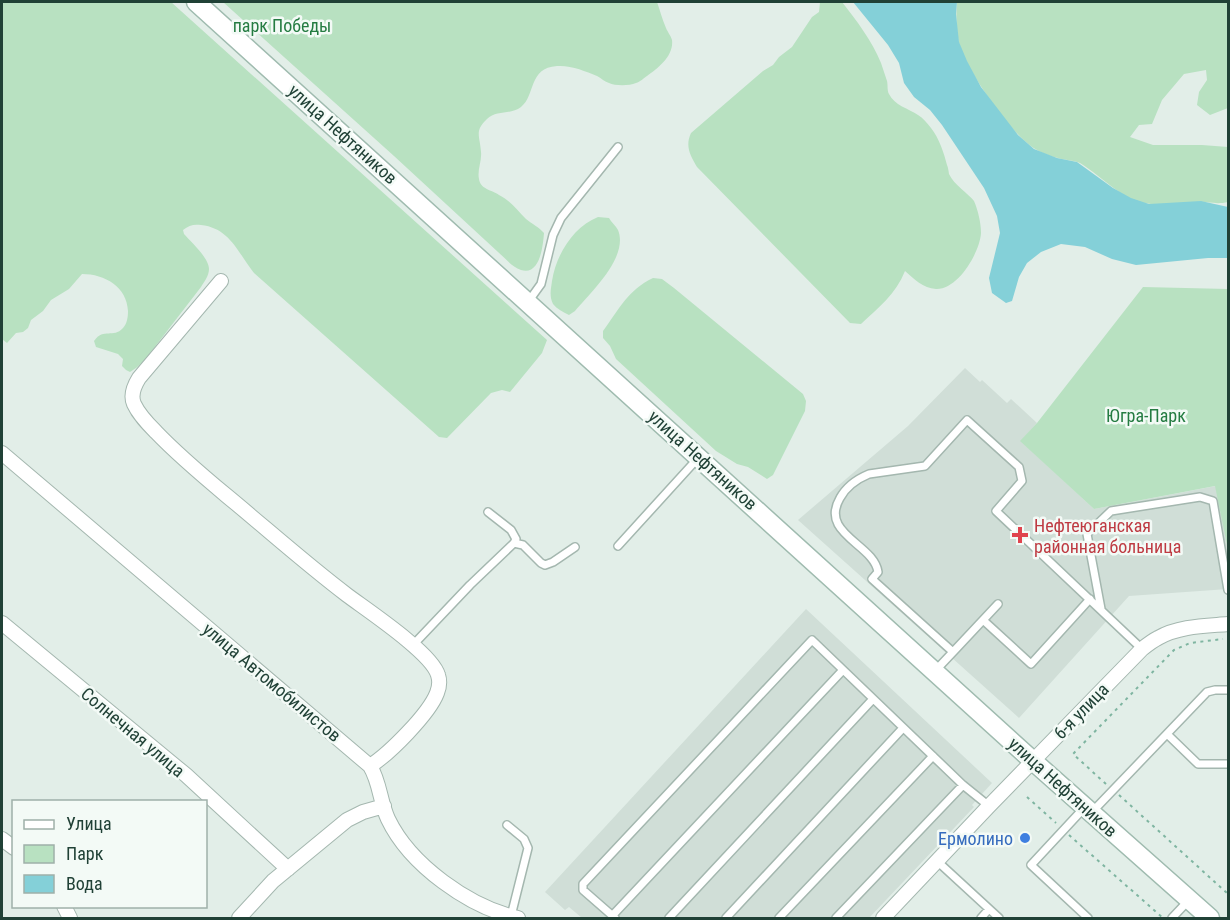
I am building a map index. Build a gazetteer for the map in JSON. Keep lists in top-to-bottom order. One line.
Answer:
{"streets":{"street":["улица Нефтяников","улица Автомобилистов","6-я улица","Солнечная улица"]},"crossings":[["улица Нефтяников","6-я улица"]],"parks":["парк Победы","Югра-Парк"],"places":{"health":["Нефтеюганская районная больница"],"other":["Ермолино"]},"legend":["Улица","Парк","Вода"]}
